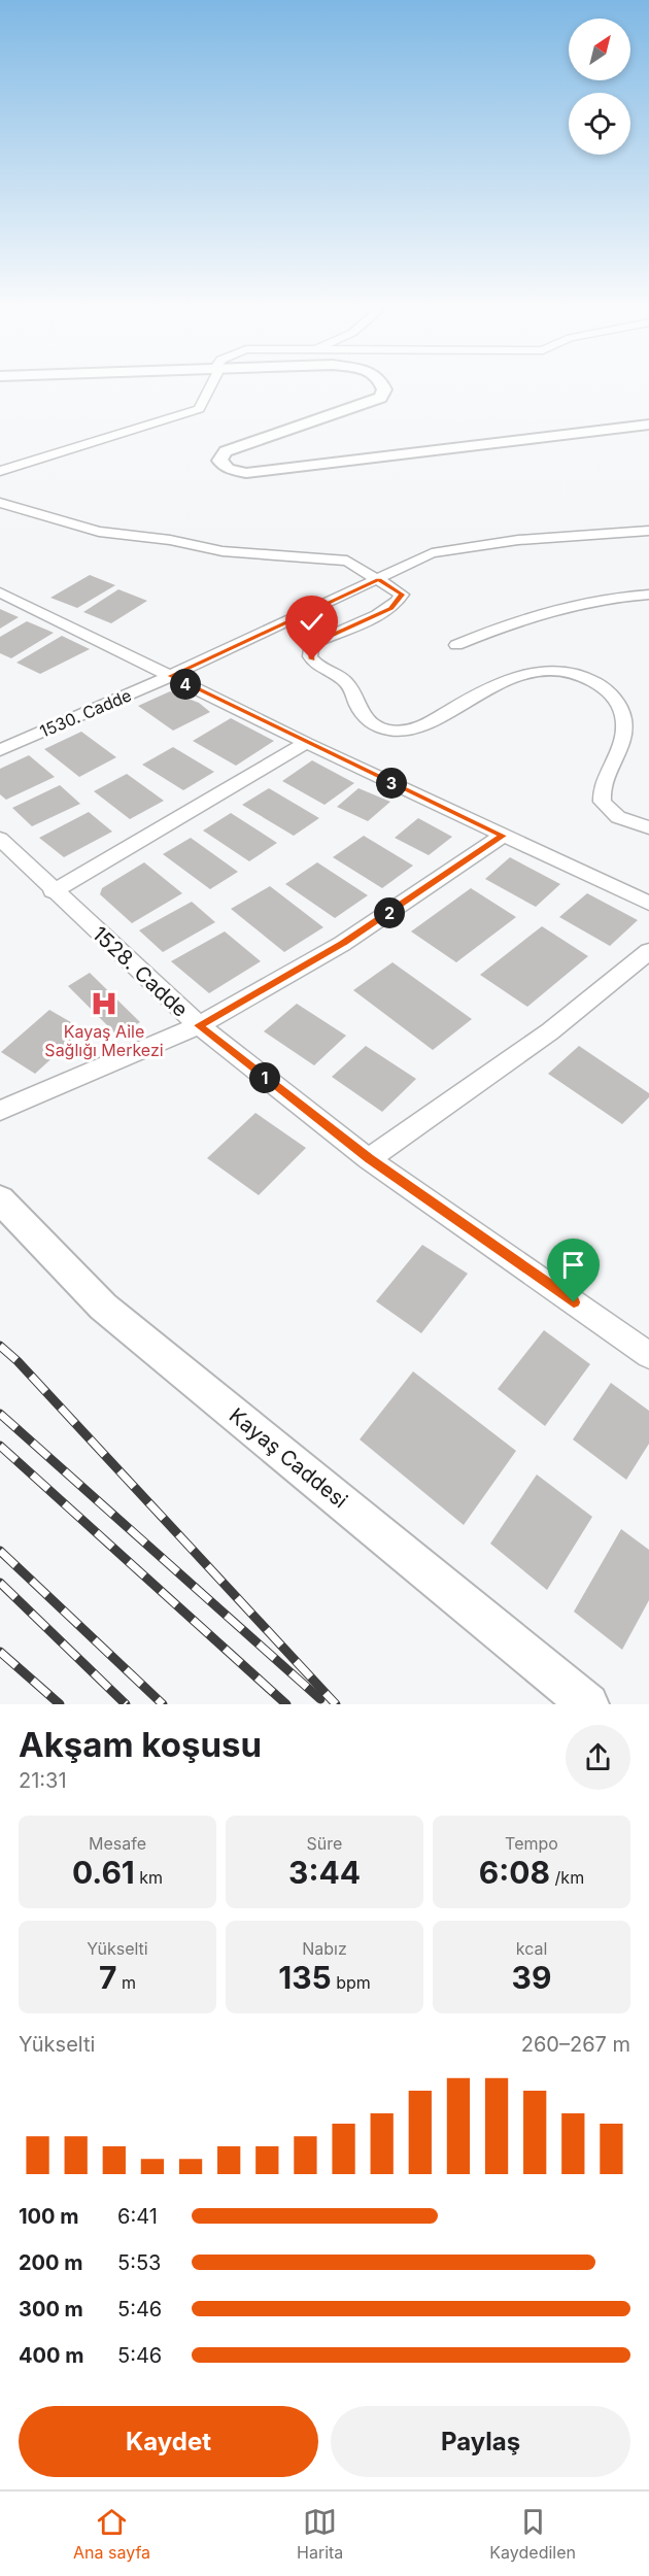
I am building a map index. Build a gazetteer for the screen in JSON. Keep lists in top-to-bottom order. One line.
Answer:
{"streets":{"street":["1530. Cadde","1528. Cadde","Kayaş Caddesi"]},"places":{"hospital":["Kayaş Aile Sağlığı Merkezi"]},"north":"top right","page":{"pins":["4","3","2","1"],"heading":["Akşam koşusu","21:31"],"stats":[["Mesafe","0.61 km"],["Süre","3:44"],["Tempo","6:08 /km"],["Yükselti","7 m"],["Nabız","135 bpm"],["kcal","39"]],"chart":["Yükselti","260–267 m"],"list":[{"name":"100 m","note":"6:41"},{"name":"200 m","note":"5:53"},{"name":"300 m","note":"5:46"},{"name":"400 m","note":"5:46"}],"buttons":["Kaydet","Paylaş"],"tabs":["Ana sayfa","Harita","Kaydedilen"]}}
